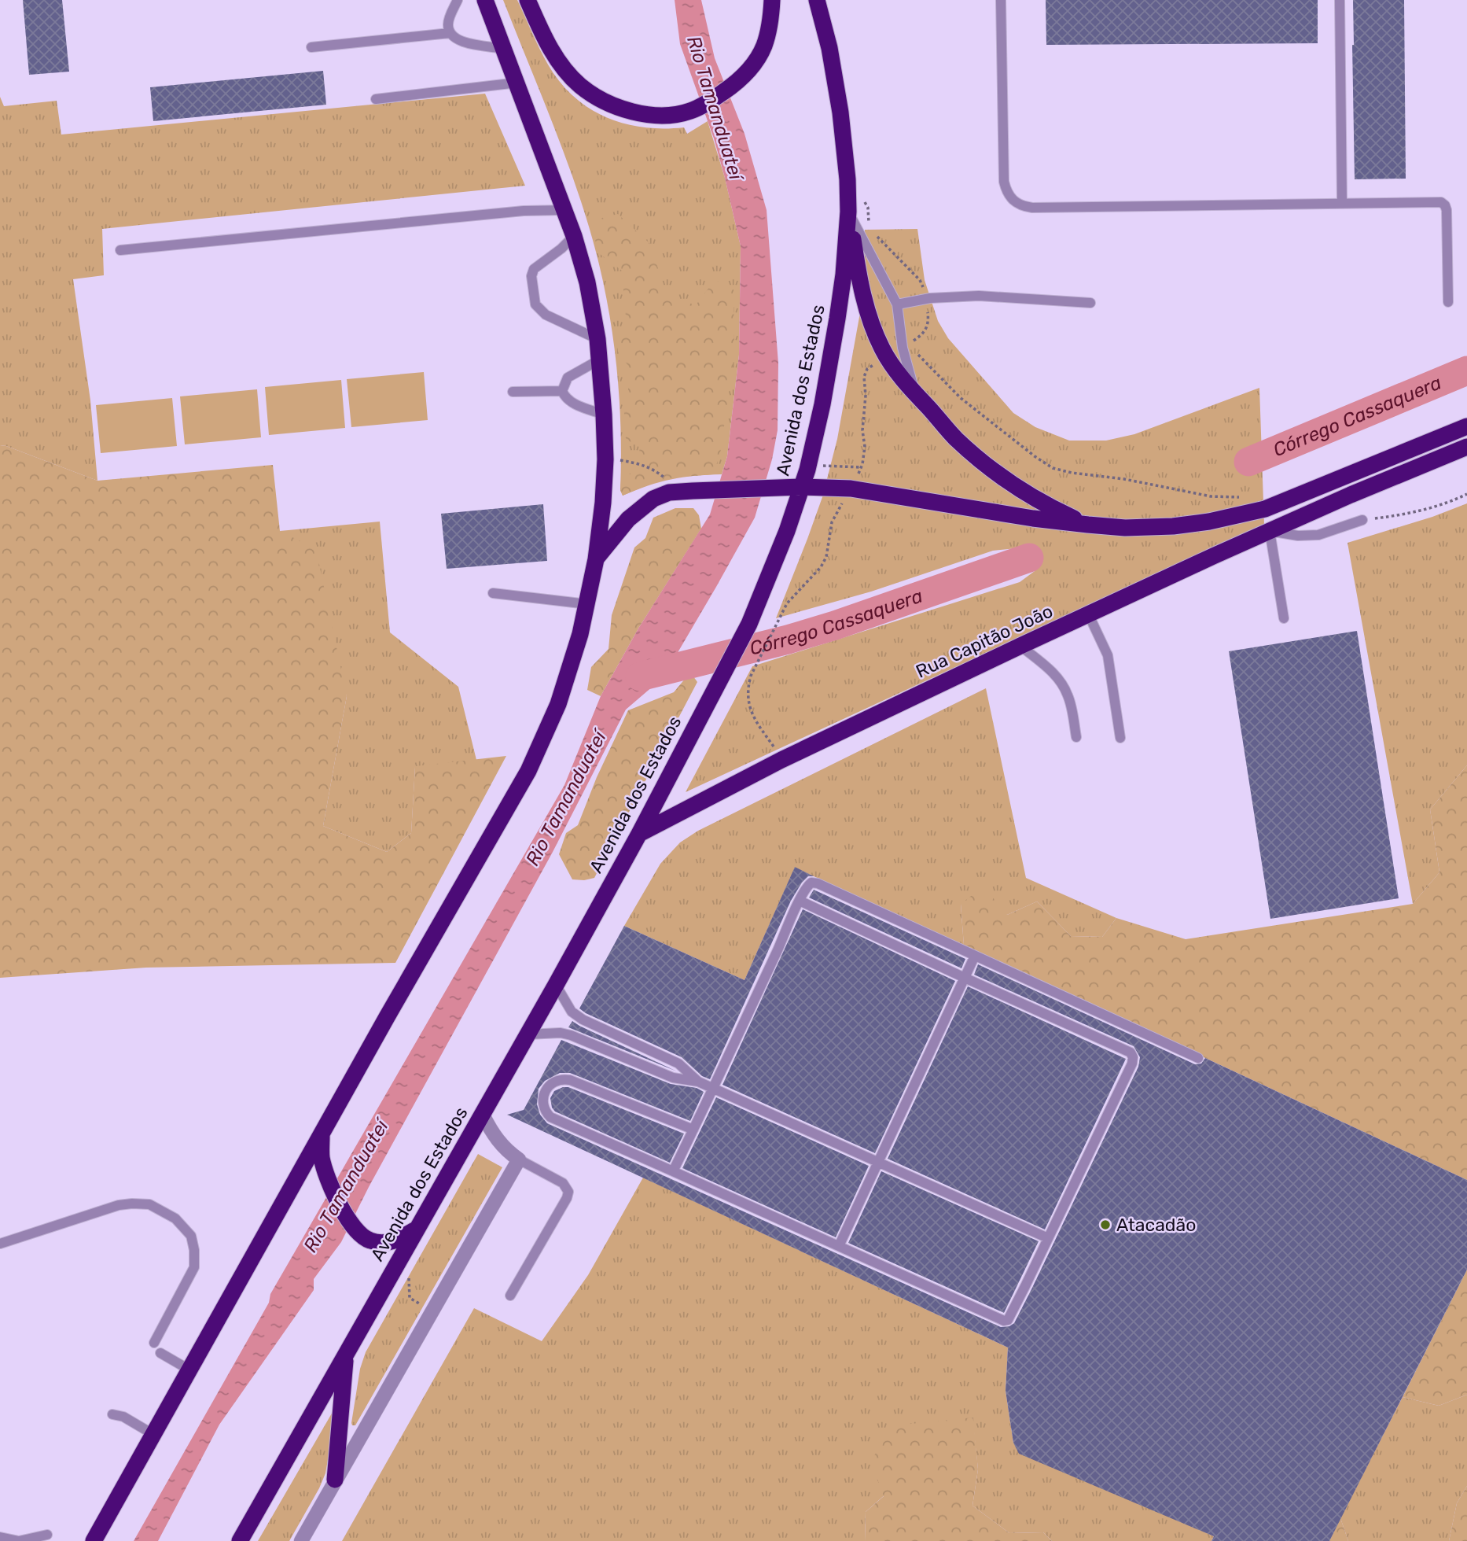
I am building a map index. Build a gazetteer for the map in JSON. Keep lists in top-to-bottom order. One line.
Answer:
{"streets":{"highway":["Avenida dos Estados","Rua Capitão João"]},"crossings":[["Avenida dos Estados","Rua Capitão João"]],"water":["Rio Tamanduateí","Córrego Cassaquera"],"places":["Atacadão"]}
